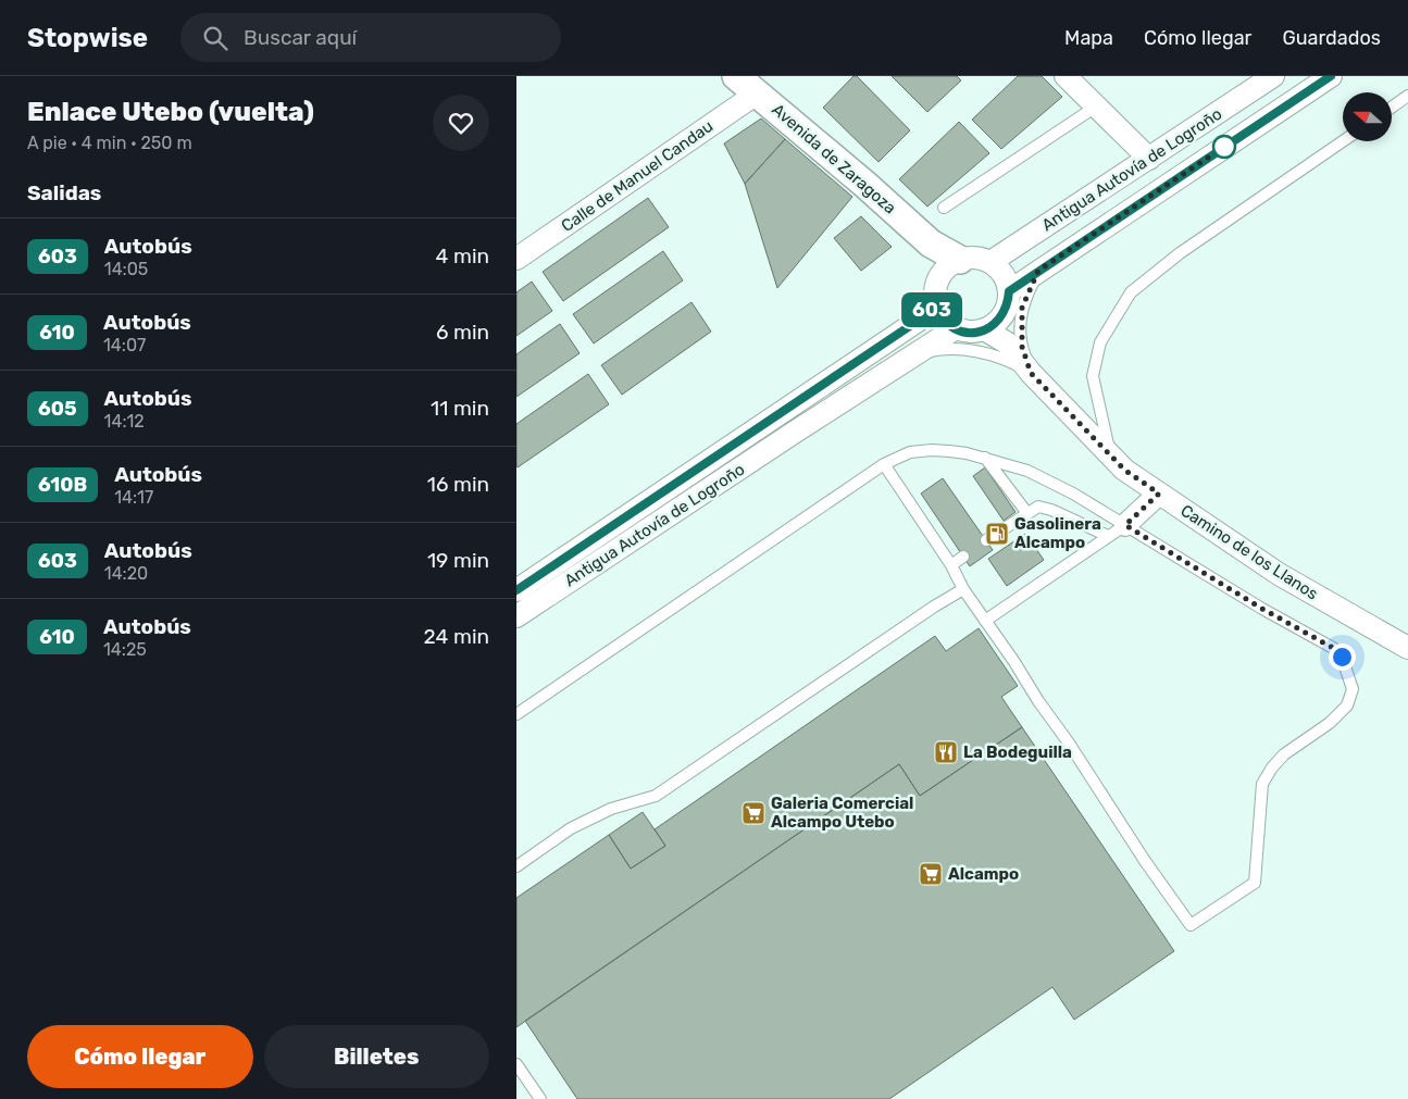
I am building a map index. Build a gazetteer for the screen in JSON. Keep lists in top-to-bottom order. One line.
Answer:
{"streets":{"street":["Avenida de Zaragoza","Antigua Autovía de Logroño","Calle de Manuel Candau","Camino de los Llanos"]},"crossings":[["Avenida de Zaragoza","Antigua Autovía de Logroño"],["Avenida de Zaragoza","Calle de Manuel Candau"],["Avenida de Zaragoza","Camino de los Llanos"],["Antigua Autovía de Logroño","Camino de los Llanos"]],"places":{"fuel station":["Gasolinera Alcampo"],"restaurant":["La Bodeguilla"],"supermarket":["Galeria Comercial Alcampo Utebo","Alcampo"]},"lines":["bus line 603"],"north":"left","page":{"header":"Stopwise","search":"Buscar aquí","nav":["Mapa","Cómo llegar","Guardados"],"heading":[["Enlace Utebo (vuelta)","A pie · 4 min · 250 m"],"Salidas"],"on_map":"603","list":[{"mark":"603","name":"Autobús","note":"14:05","value":"4 min"},{"mark":"610","name":"Autobús","note":"14:07","value":"6 min"},{"mark":"605","name":"Autobús","note":"14:12","value":"11 min"},{"mark":"610B","name":"Autobús","note":"14:17","value":"16 min"},{"mark":"603","name":"Autobús","note":"14:20","value":"19 min"},{"mark":"610","name":"Autobús","note":"14:25","value":"24 min"}],"buttons":["Cómo llegar","Billetes"]}}
